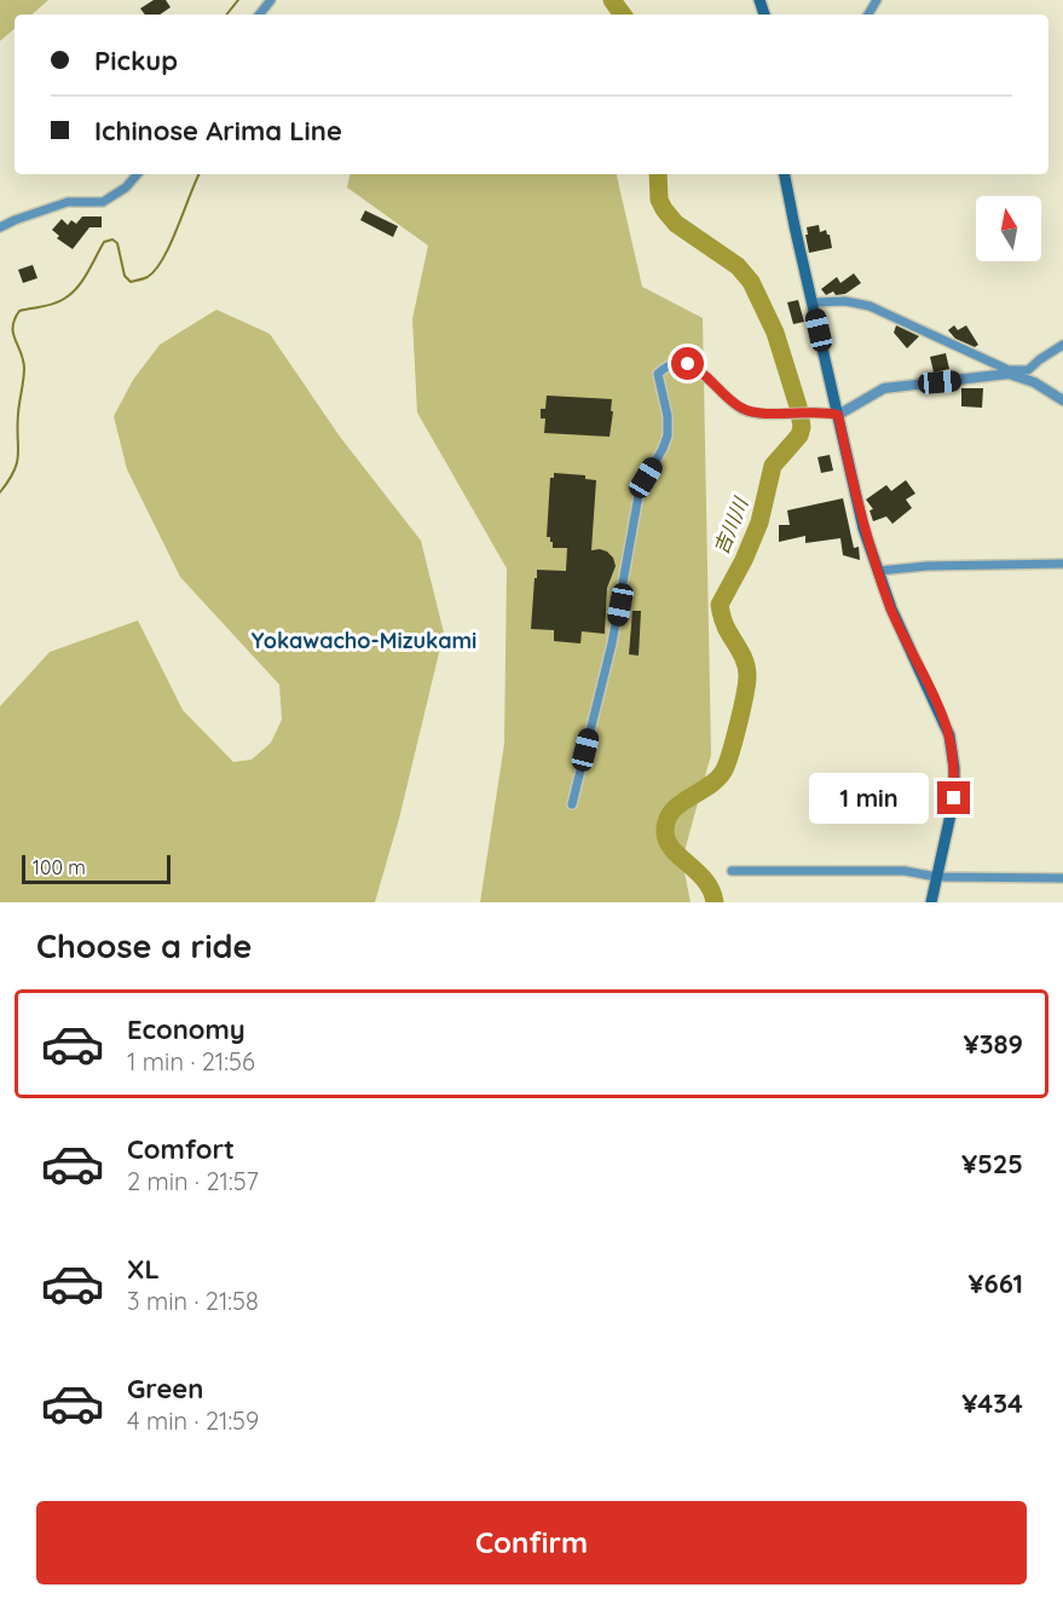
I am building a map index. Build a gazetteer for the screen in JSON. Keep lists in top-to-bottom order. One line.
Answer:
{"districts":["Yokawacho-Mizukami"],"water":["吉川川"],"scale_bar":"100 m","north":"top","page":{"banner":["Pickup","Ichinose Arima Line"],"bubble":"1 min","scale":"100 m","heading":"Choose a ride","list":[{"name":"Economy","note":"1 min · 21:56","value":"¥389"},{"name":"Comfort","note":"2 min · 21:57","value":"¥525"},{"name":"XL","note":"3 min · 21:58","value":"¥661"},{"name":"Green","note":"4 min · 21:59","value":"¥434"}],"buttons":"Confirm"}}
